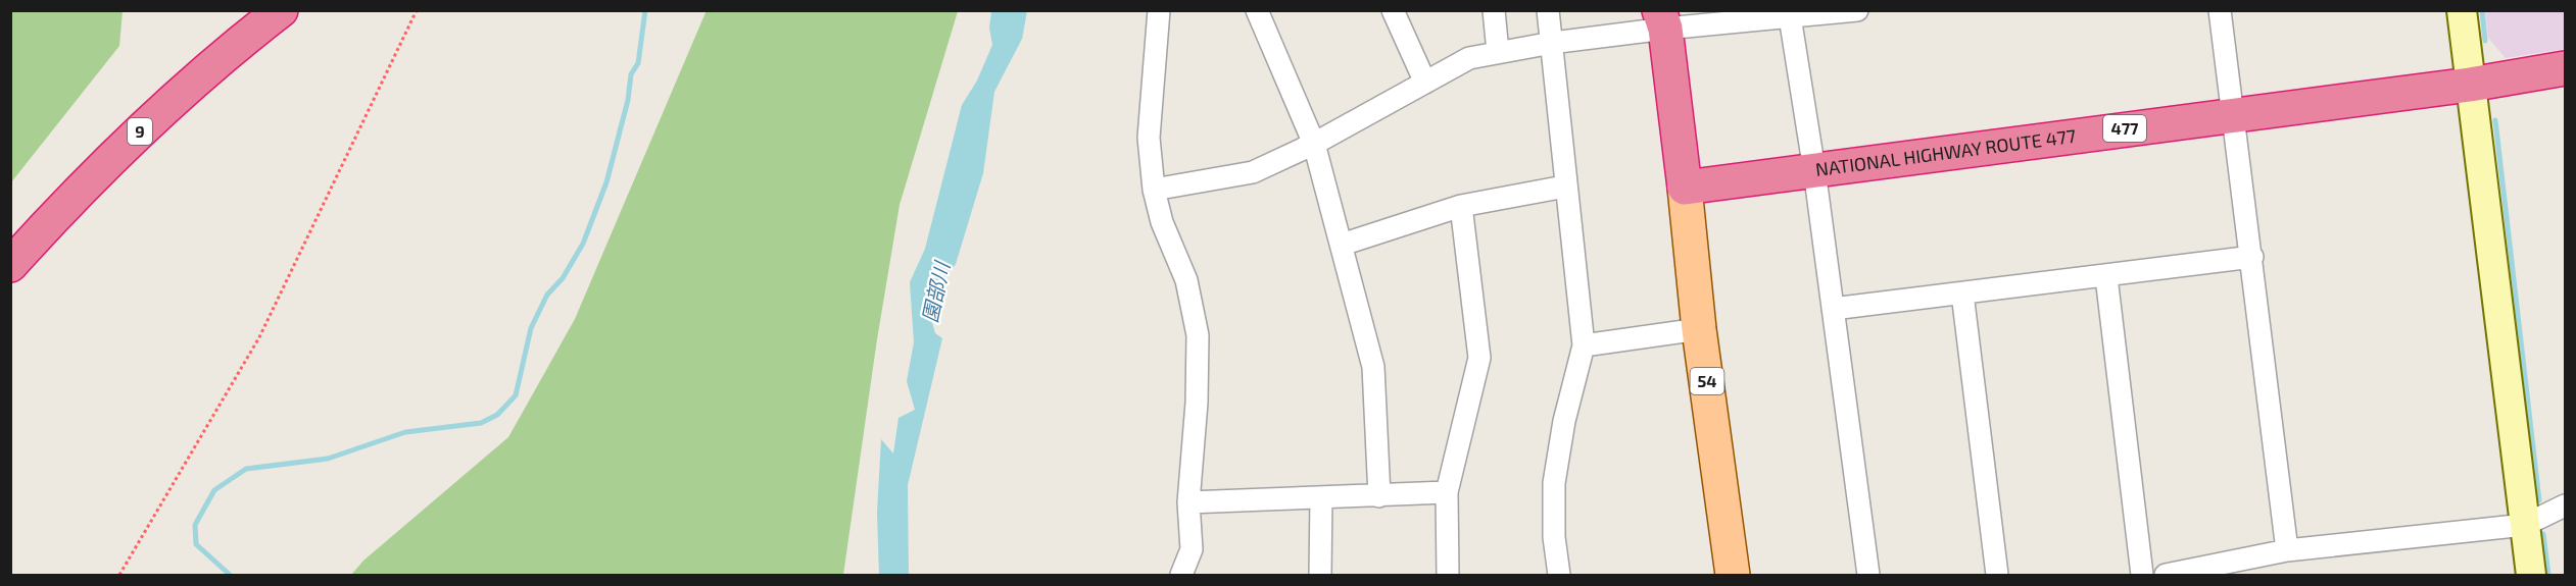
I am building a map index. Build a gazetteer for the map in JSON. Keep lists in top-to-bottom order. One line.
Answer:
{"streets":{"highway":["477","9","NATIONAL HIGHWAY ROUTE 477"],"main road":["54"]},"crossings":[["NATIONAL HIGHWAY ROUTE 477","54"]],"water":["園部川"]}
